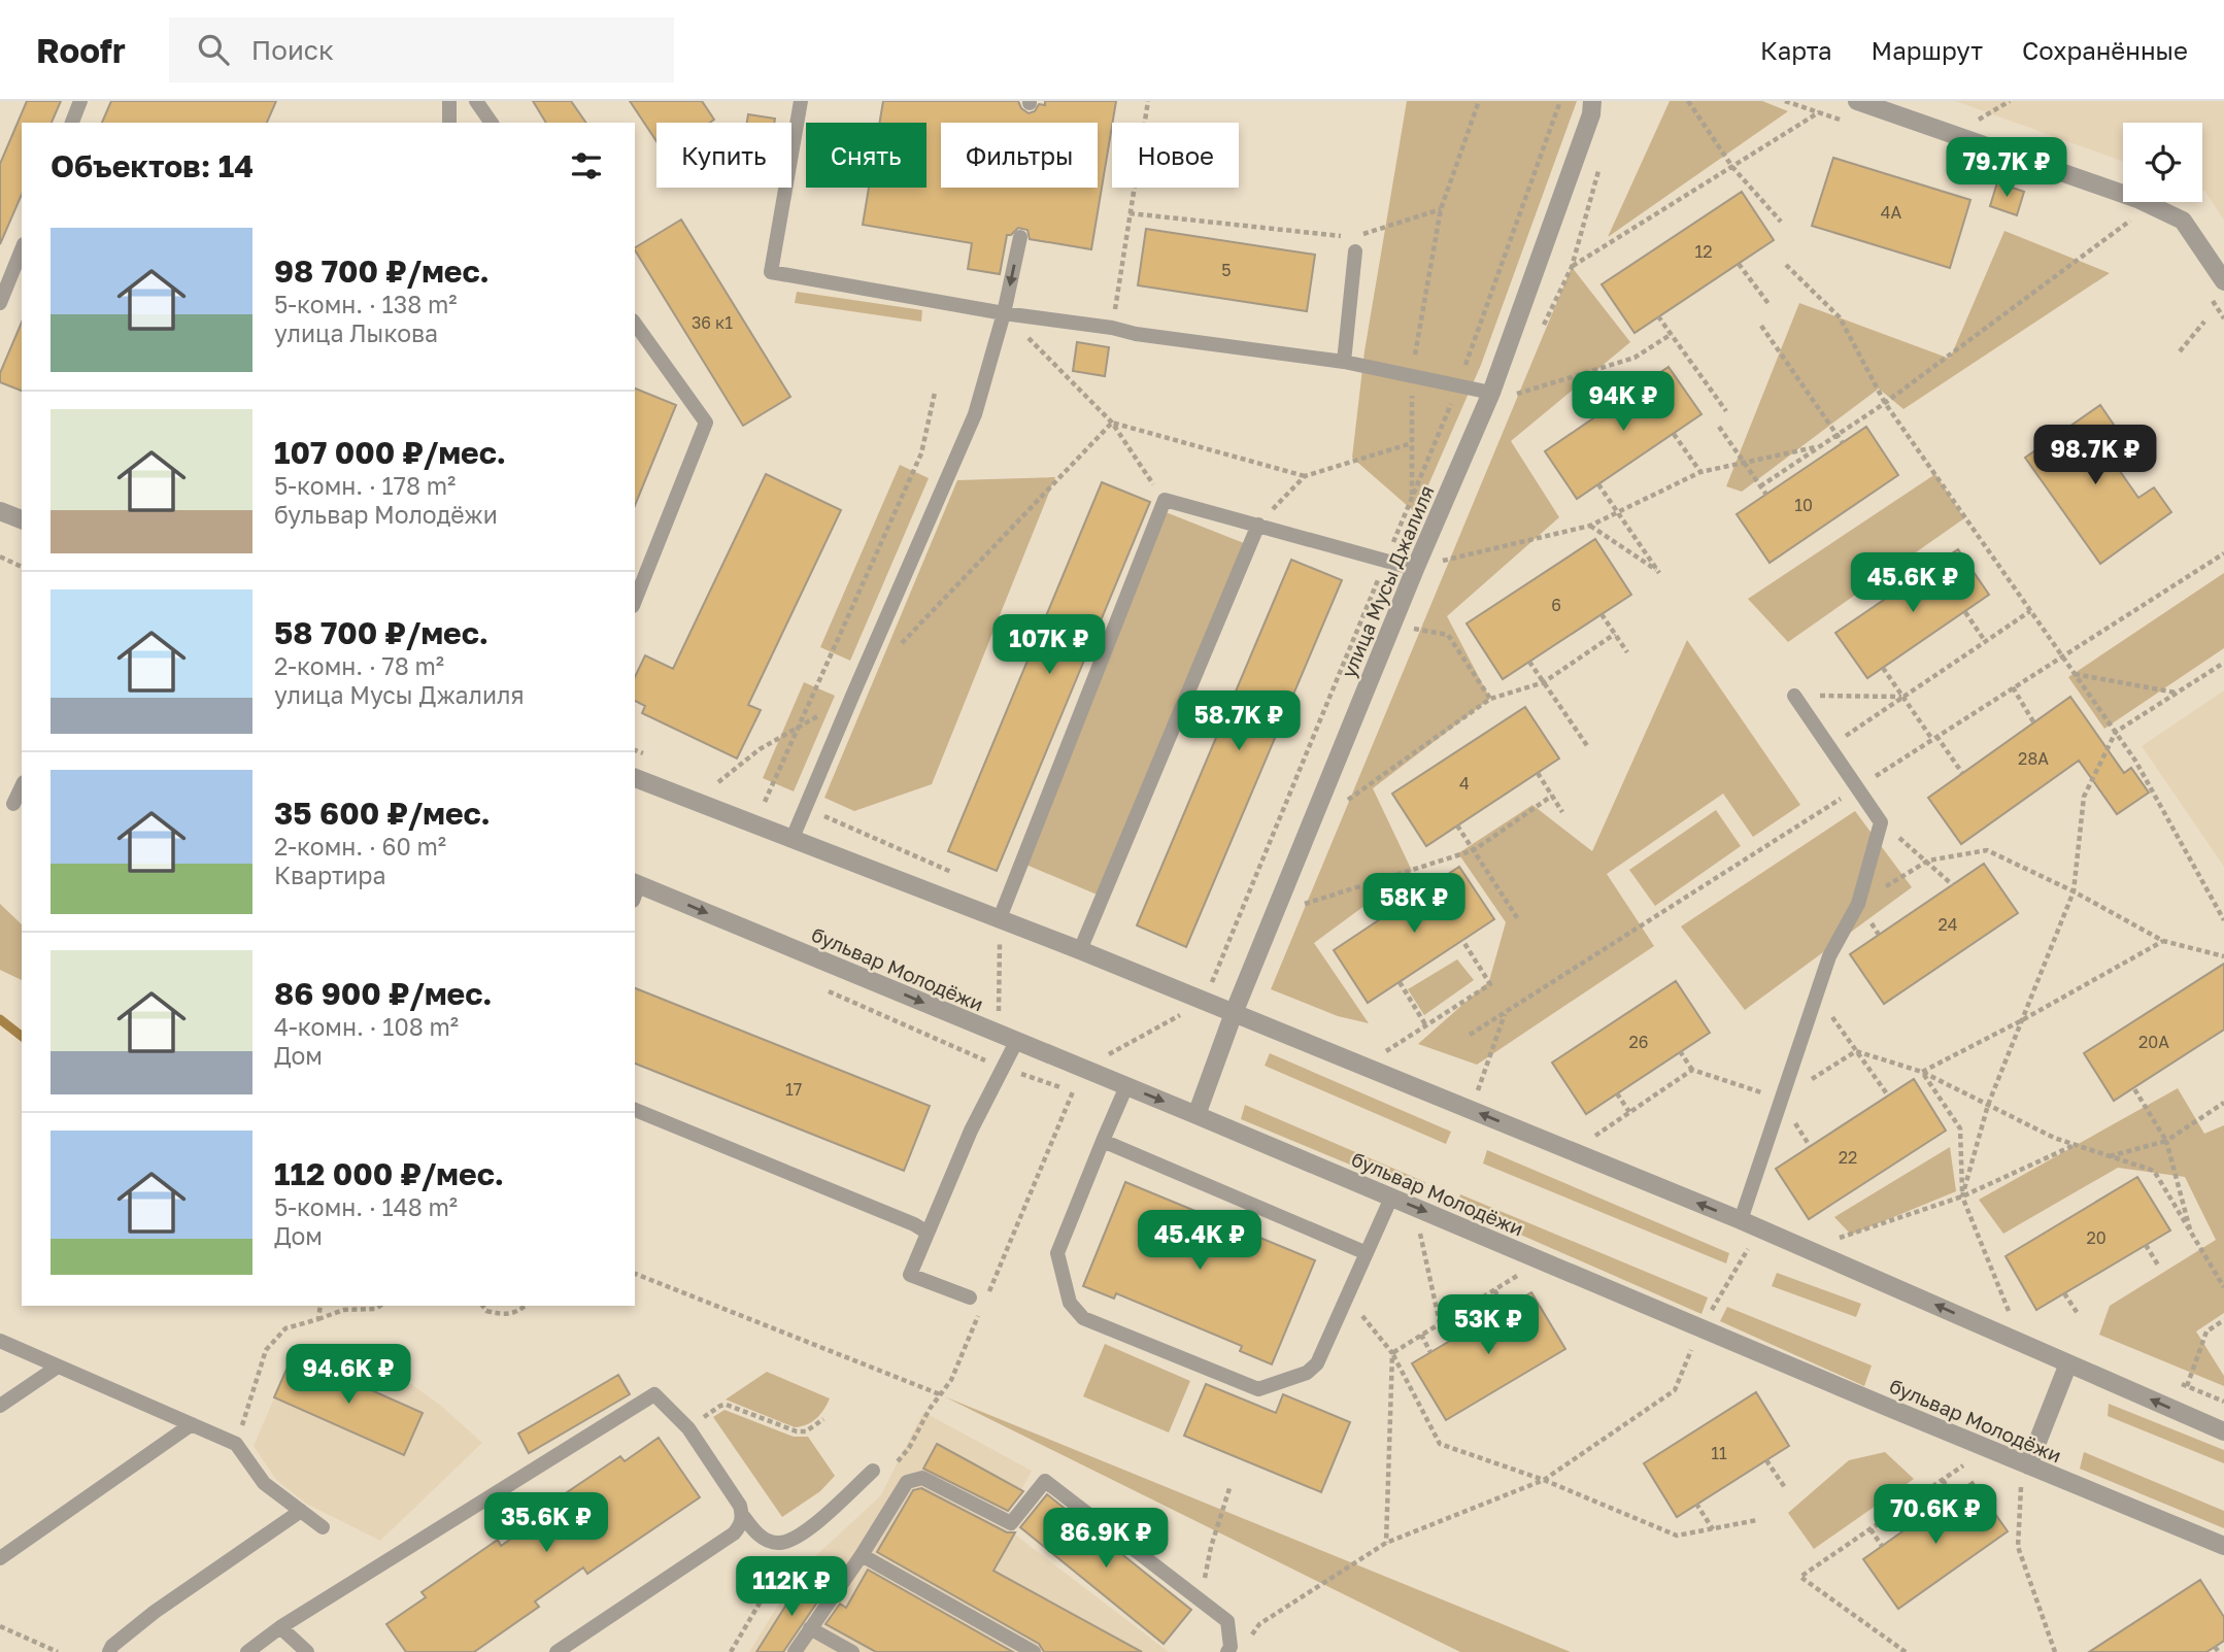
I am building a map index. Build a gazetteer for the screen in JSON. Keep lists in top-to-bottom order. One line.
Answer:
{"streets":{"street":["улица Мусы Джалиля","бульвар Молодёжи"]},"crossings":[["улица Мусы Джалиля","бульвар Молодёжи"]],"house_numbers":["4А","12","5","36 к1","10","6","28А","4","24","26","20А","17","22","20","11"],"page":{"header":"Roofr","search":"Поиск","nav":["Карта","Маршрут","Сохранённые"],"chip":["Купить","Снять","Фильтры","Новое"],"heading":"Объектов: 14","price":["79.7K ₽","94K ₽","98.7K ₽","45.6K ₽","107K ₽","58.7K ₽","58K ₽","45.4K ₽","53K ₽","94.6K ₽","70.6K ₽","35.6K ₽","86.9K ₽","112K ₽"],"list":[{"name":"98 700 ₽/мес.","note":"5-комн. · 138 m² · улица Лыкова"},{"name":"107 000 ₽/мес.","note":"5-комн. · 178 m² · бульвар Молодёжи"},{"name":"58 700 ₽/мес.","note":"2-комн. · 78 m² · улица Мусы Джалиля"},{"name":"35 600 ₽/мес.","note":"2-комн. · 60 m² · Квартира"},{"name":"86 900 ₽/мес.","note":"4-комн. · 108 m² · Дом"},{"name":"112 000 ₽/мес.","note":"5-комн. · 148 m² · Дом"}]}}
